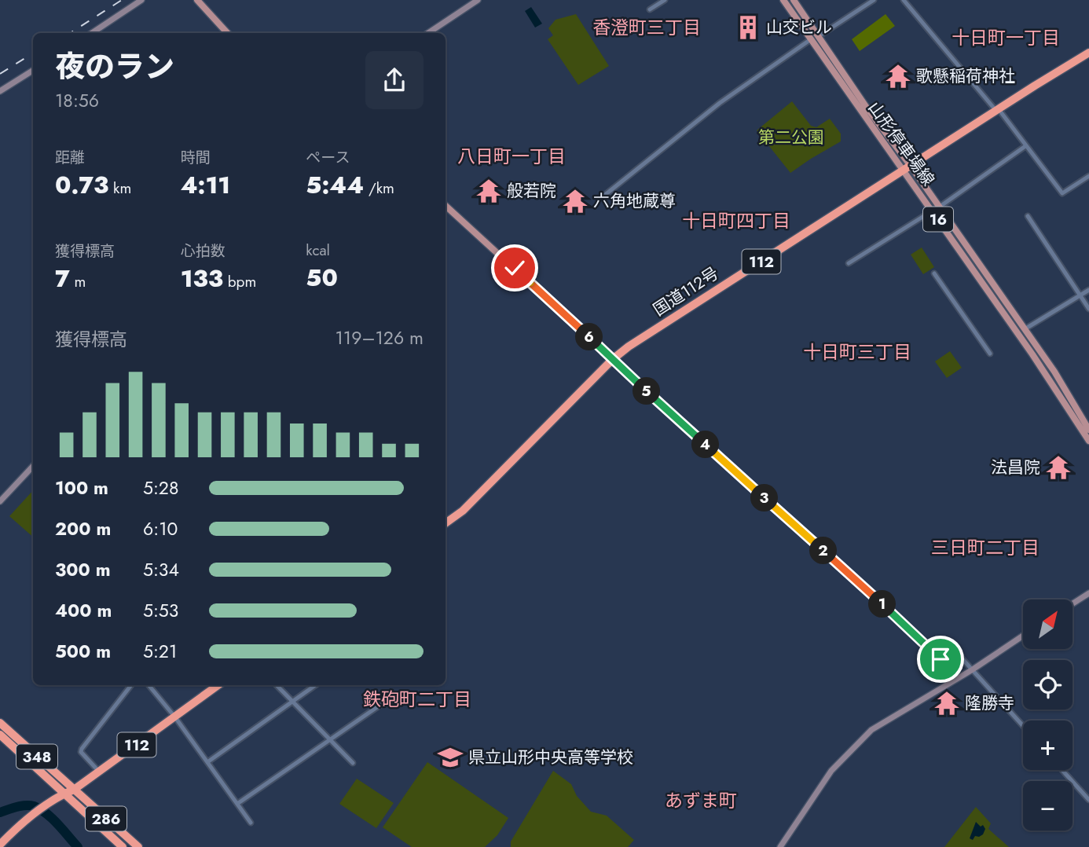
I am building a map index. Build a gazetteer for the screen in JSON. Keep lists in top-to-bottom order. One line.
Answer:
{"streets":{"highway":["112","国道112号","348","286"],"main road":["山形停車場線","16"]},"crossings":[["山形停車場線","国道112号"],["112","348"],["112","286"],["348","286"]],"districts":["香澄町三丁目","十日町一丁目","八日町一丁目","十日町四丁目","十日町三丁目","三日町二丁目","鉄砲町二丁目","あずま町"],"parks":["第二公園"],"places":{"building":["山交ビル"],"temple":["歌懸稲荷神社","般若院","六角地蔵尊","法昌院","隆勝寺"],"school or university":["県立山形中央高等学校"]},"north":"top right","page":{"heading":["夜のラン","18:56"],"stats":[["距離","0.73 km"],["時間","4:11"],["ペース","5:44 /km"],["獲得標高","7 m"],["心拍数","133 bpm"],["kcal","50"]],"chart":["獲得標高","119–126 m"],"pins":["6","5","4","3","2","1"],"list":[{"name":"100 m","note":"5:28"},{"name":"200 m","note":"6:10"},{"name":"300 m","note":"5:34"},{"name":"400 m","note":"5:53"},{"name":"500 m","note":"5:21"}],"map_buttons":["+","−"]}}
